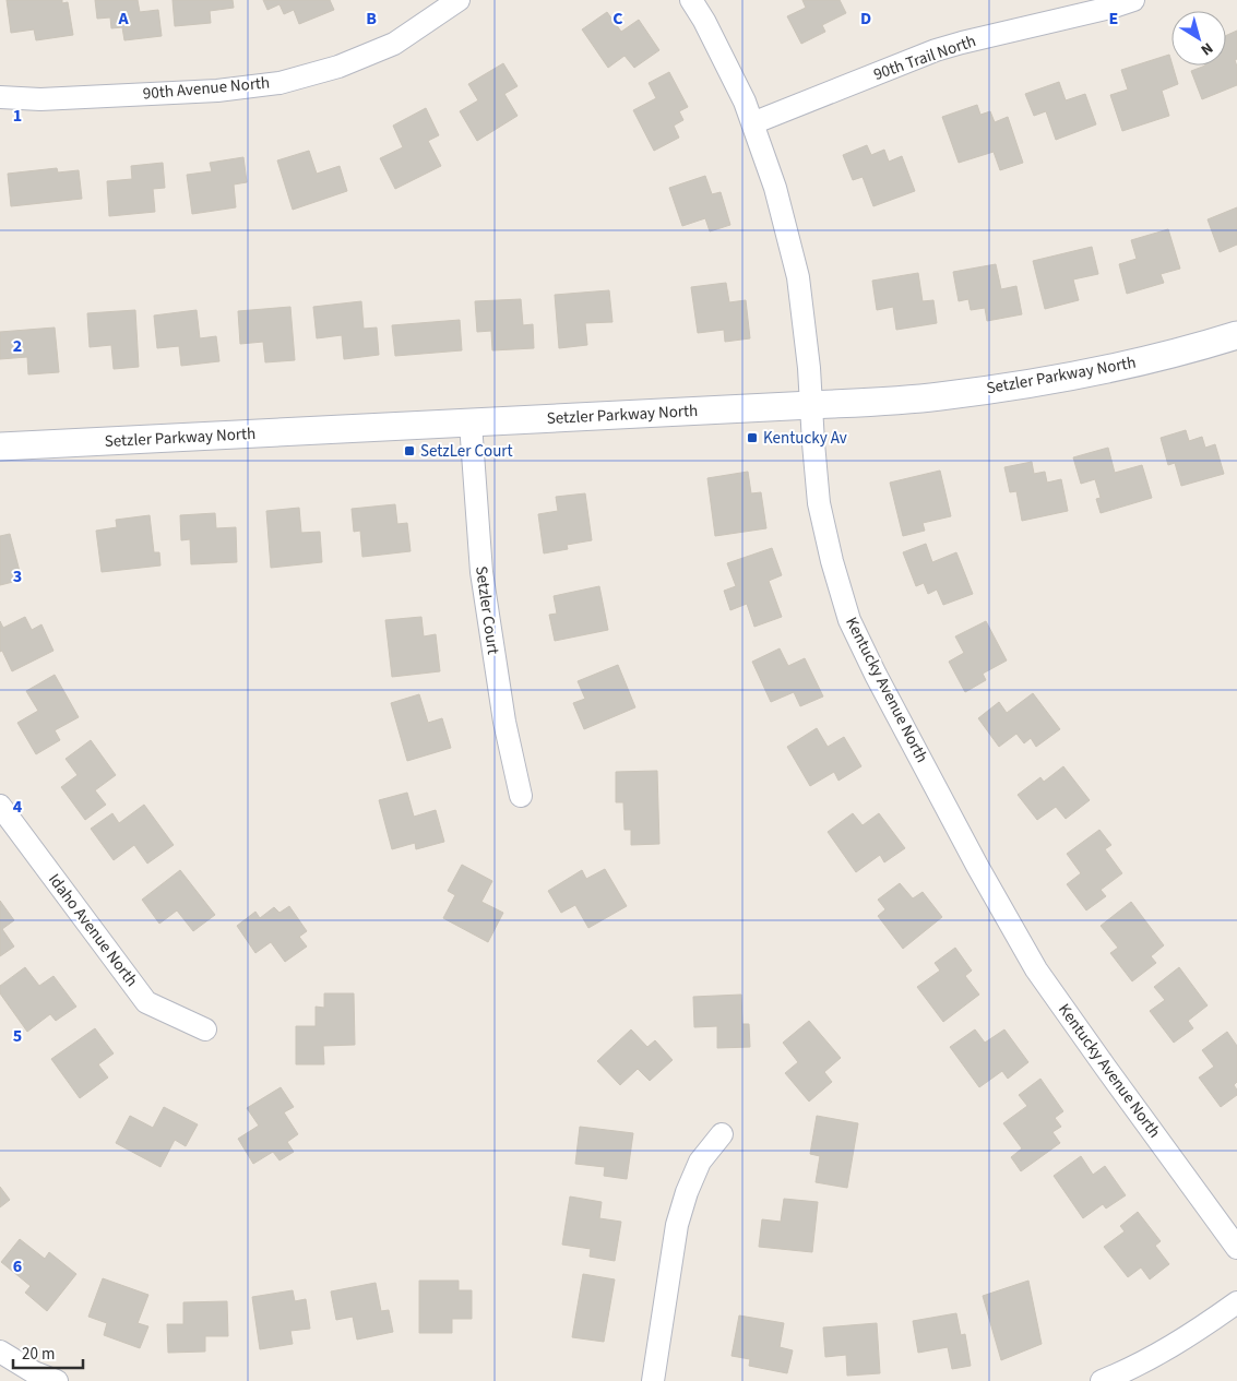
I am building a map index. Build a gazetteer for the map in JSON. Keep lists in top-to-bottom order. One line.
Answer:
{"streets":{"street":["90th Trail North","90th Avenue North","Setzler Parkway North","Setzler Court","Kentucky Avenue North","Idaho Avenue North"]},"crossings":[["90th Trail North","Kentucky Avenue North"],["Setzler Parkway North","Setzler Court"],["Setzler Parkway North","Kentucky Avenue North"]],"places":{"transit":["Kentucky Av","SetzLer Court"]},"scale_bar":"20 m","north":"bottom right","grid":{"columns":["A","B","C","D","E"],"rows":["1","2","3","4","5","6"]}}
